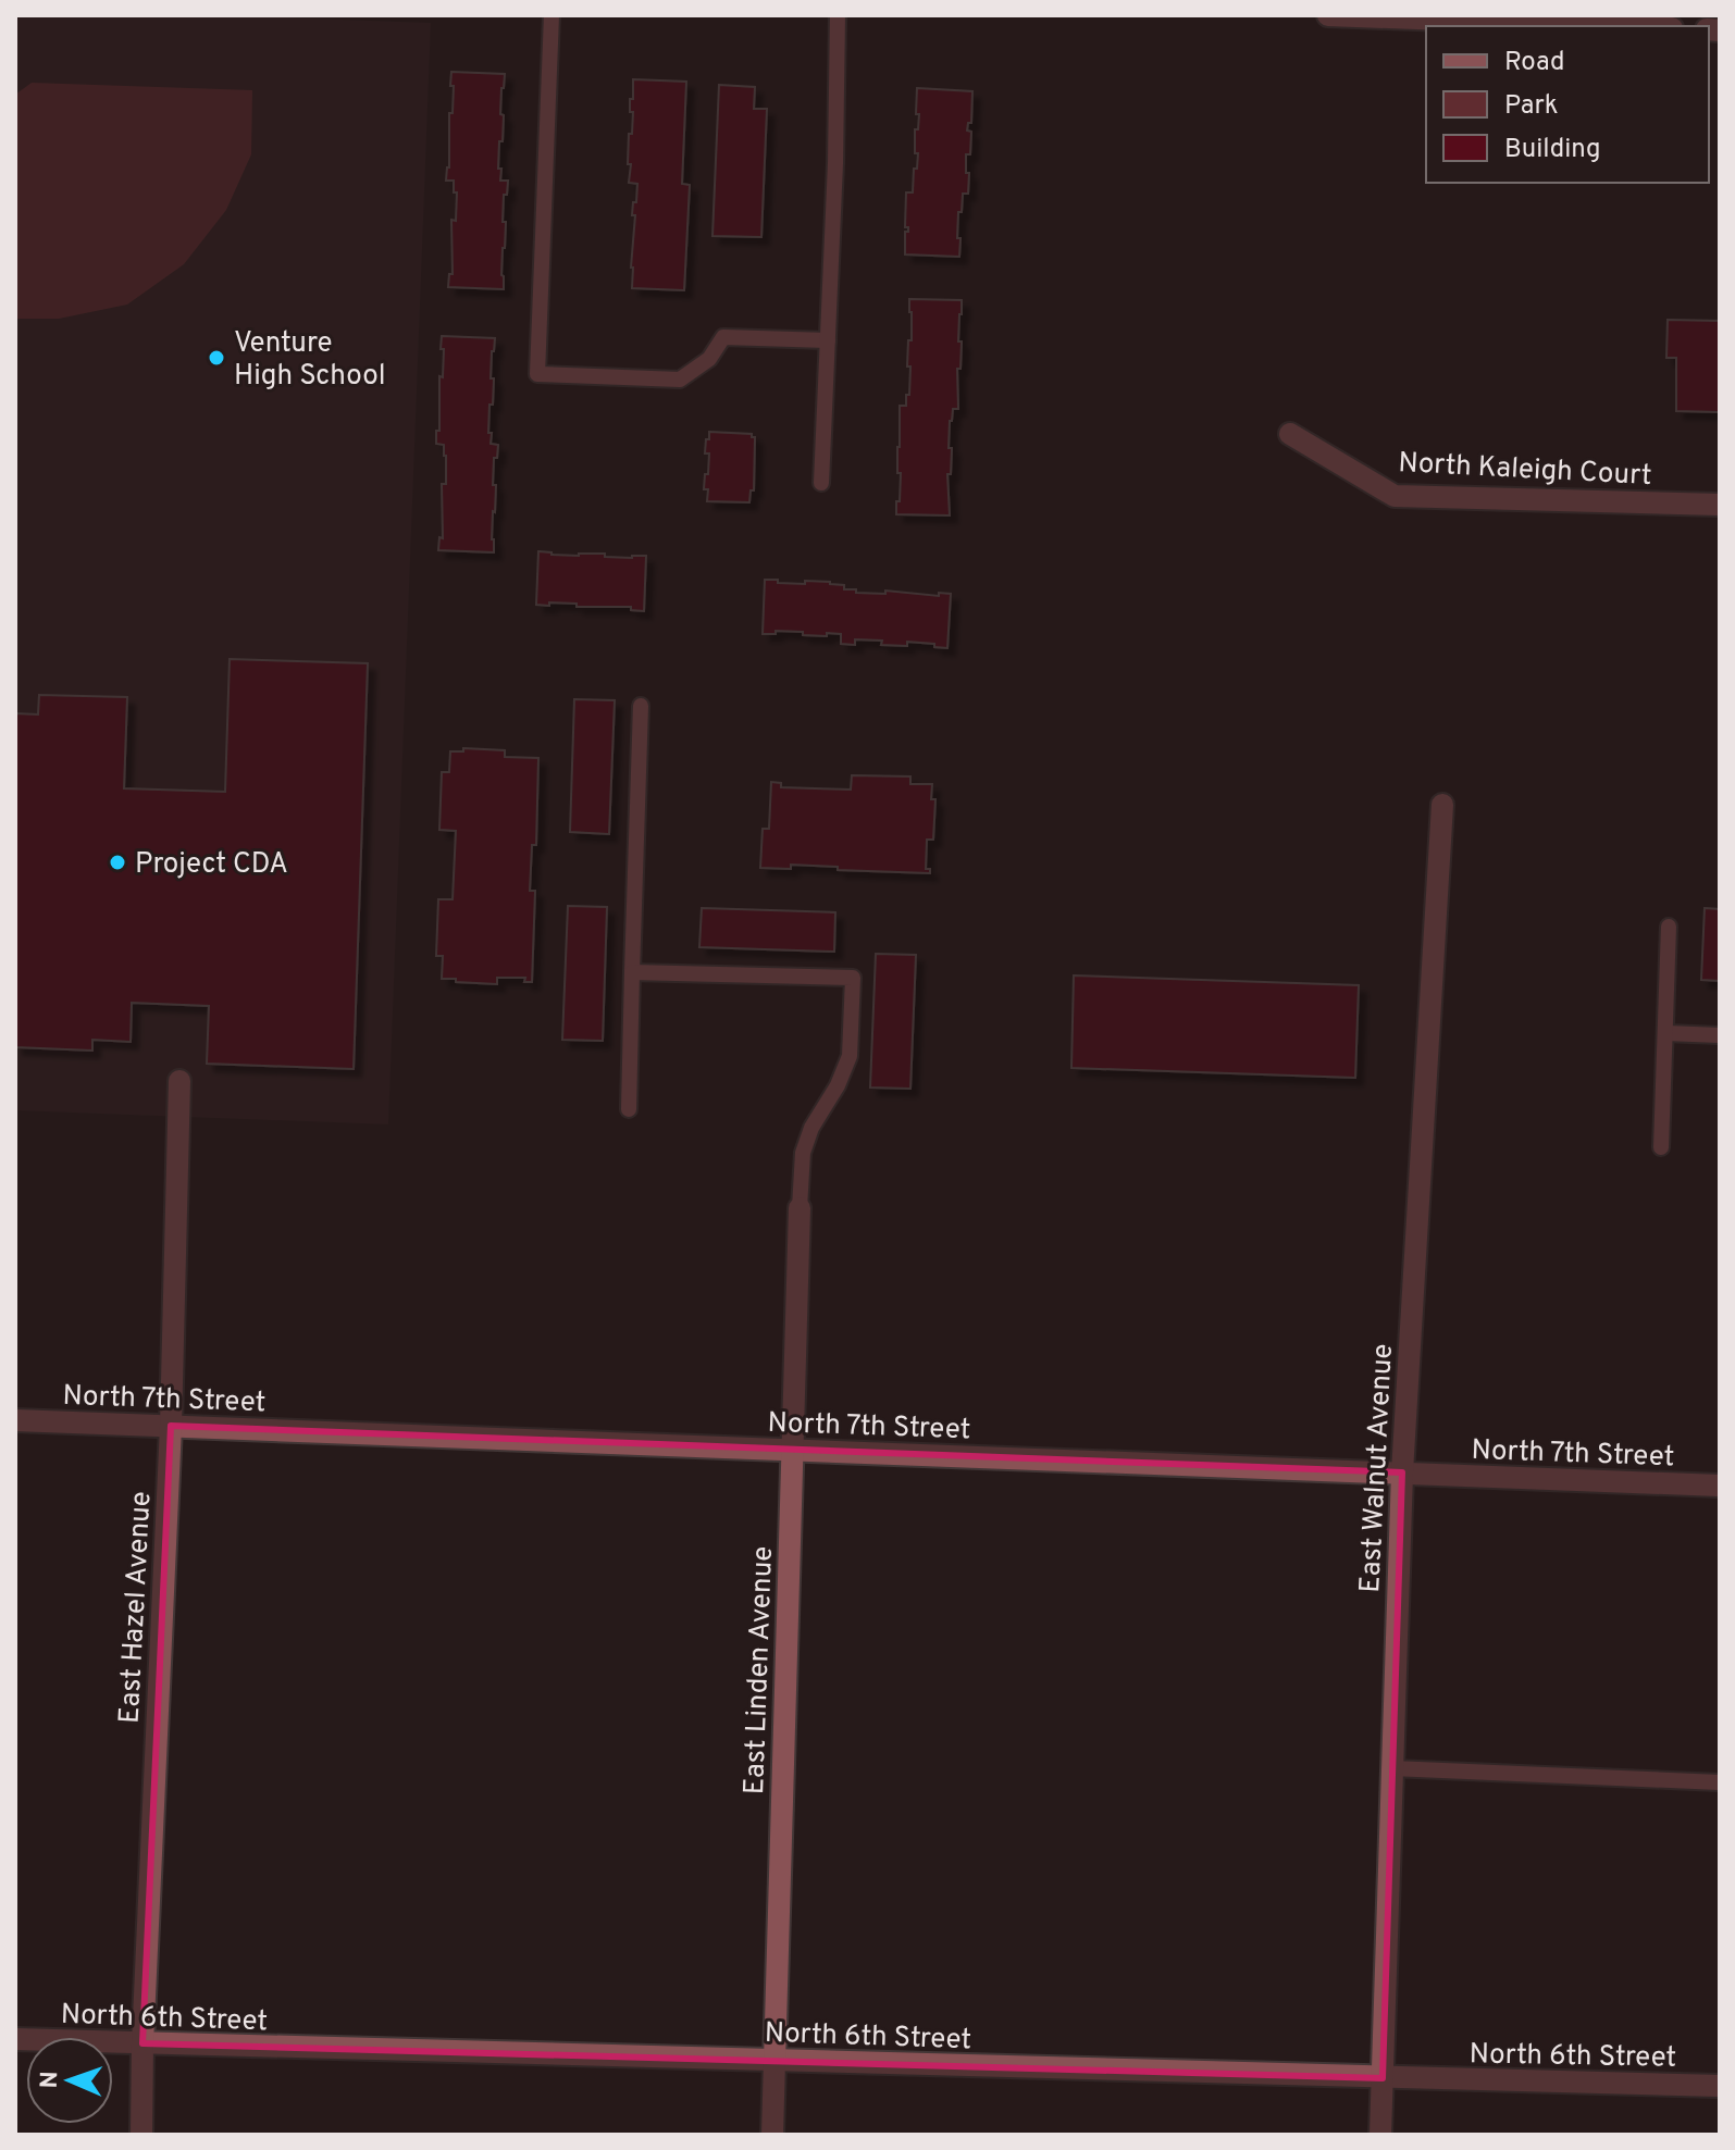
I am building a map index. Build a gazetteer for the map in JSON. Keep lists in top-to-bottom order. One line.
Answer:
{"streets":{"street":["North Kaleigh Court","North 7th Street","East Walnut Avenue","East Hazel Avenue","East Linden Avenue","North 6th Street"]},"crossings":[["North 7th Street","East Walnut Avenue"],["North 7th Street","East Hazel Avenue"],["North 7th Street","East Linden Avenue"],["East Walnut Avenue","North 6th Street"],["East Hazel Avenue","North 6th Street"],["East Linden Avenue","North 6th Street"]],"places":["Venture High School","Project CDA"],"legend":["Road","Park","Building"],"north":"left"}
